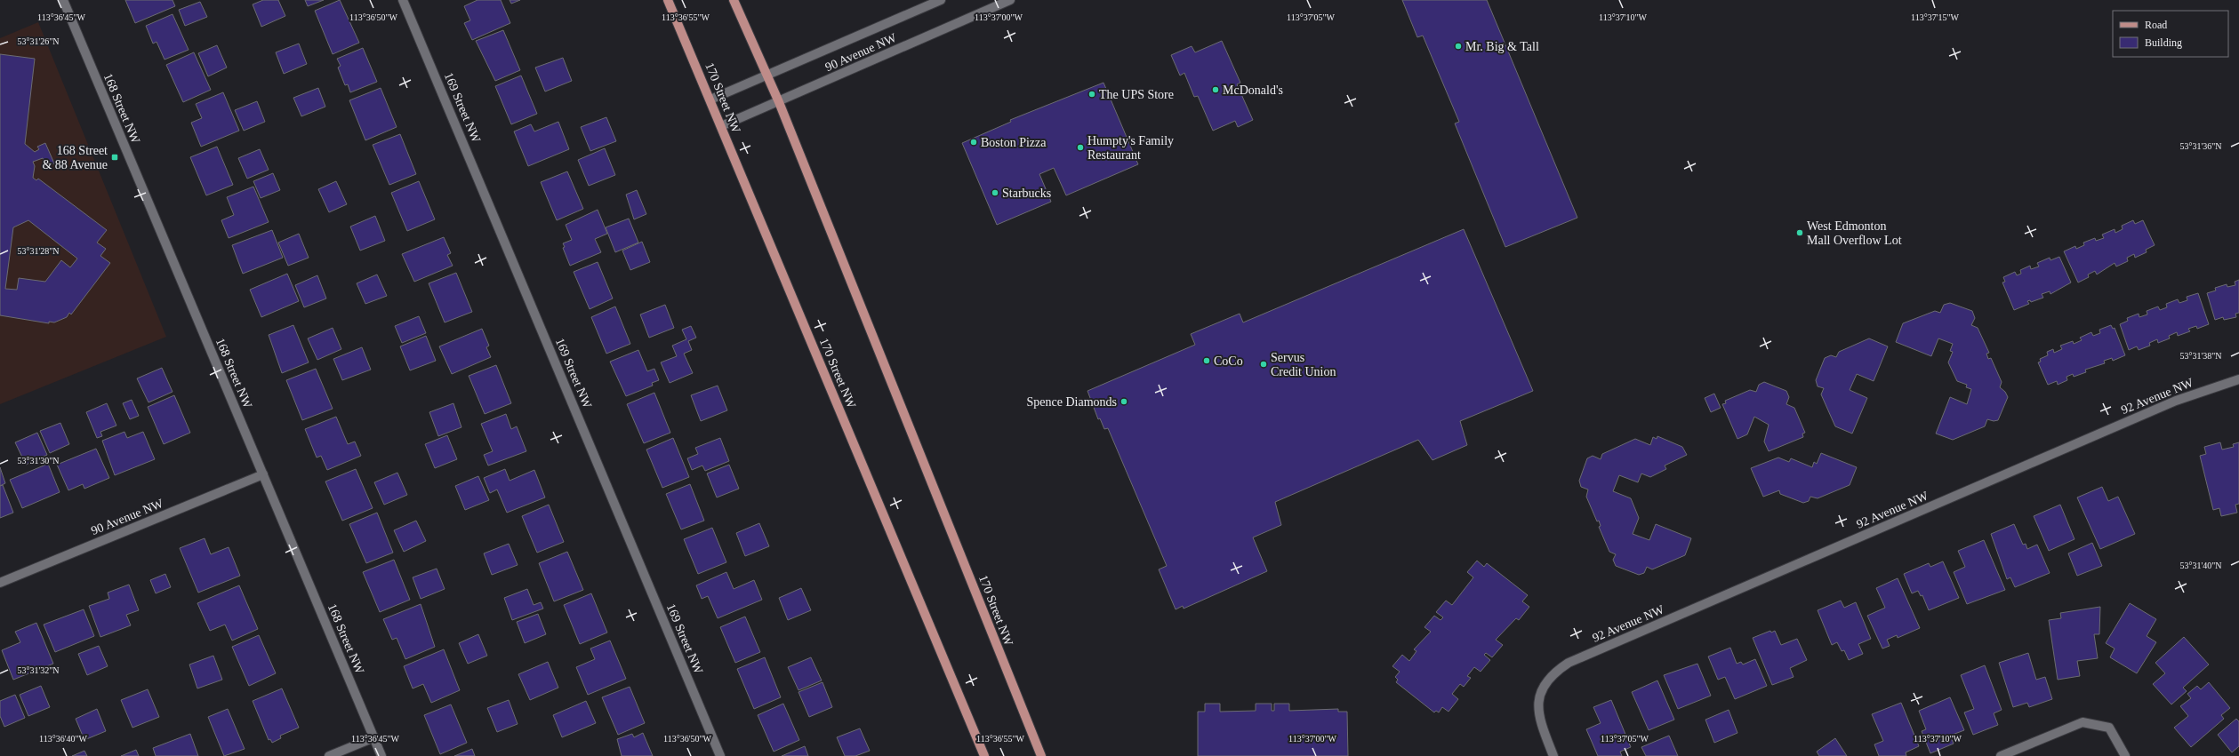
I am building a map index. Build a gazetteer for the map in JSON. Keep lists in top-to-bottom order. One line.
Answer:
{"streets":{"main road":["170 Street NW"],"street":["90 Avenue NW","169 Street NW","168 Street NW","92 Avenue NW"]},"crossings":[["90 Avenue NW","170 Street NW"],["90 Avenue NW","168 Street NW"]],"places":{"other":["Mr. Big & Tall","McDonald's","The UPS Store","Boston Pizza","Humpty's Family Restaurant","Starbucks","West Edmonton Mall Overflow Lot","CoCo","Servus Credit Union","Spence Diamonds"],"transit":["168 Street & 88 Avenue"]},"legend":["Road","Building"],"coordinates":["113°36'45\"W","113°36'50\"W","113°36'55\"W","113°37'00\"W","113°37'05\"W","113°37'10\"W","113°37'15\"W","53°31'26\"N","53°31'36\"N","53°31'28\"N","53°31'38\"N","53°31'30\"N","53°31'40\"N","53°31'32\"N","113°36'40\"W"]}
